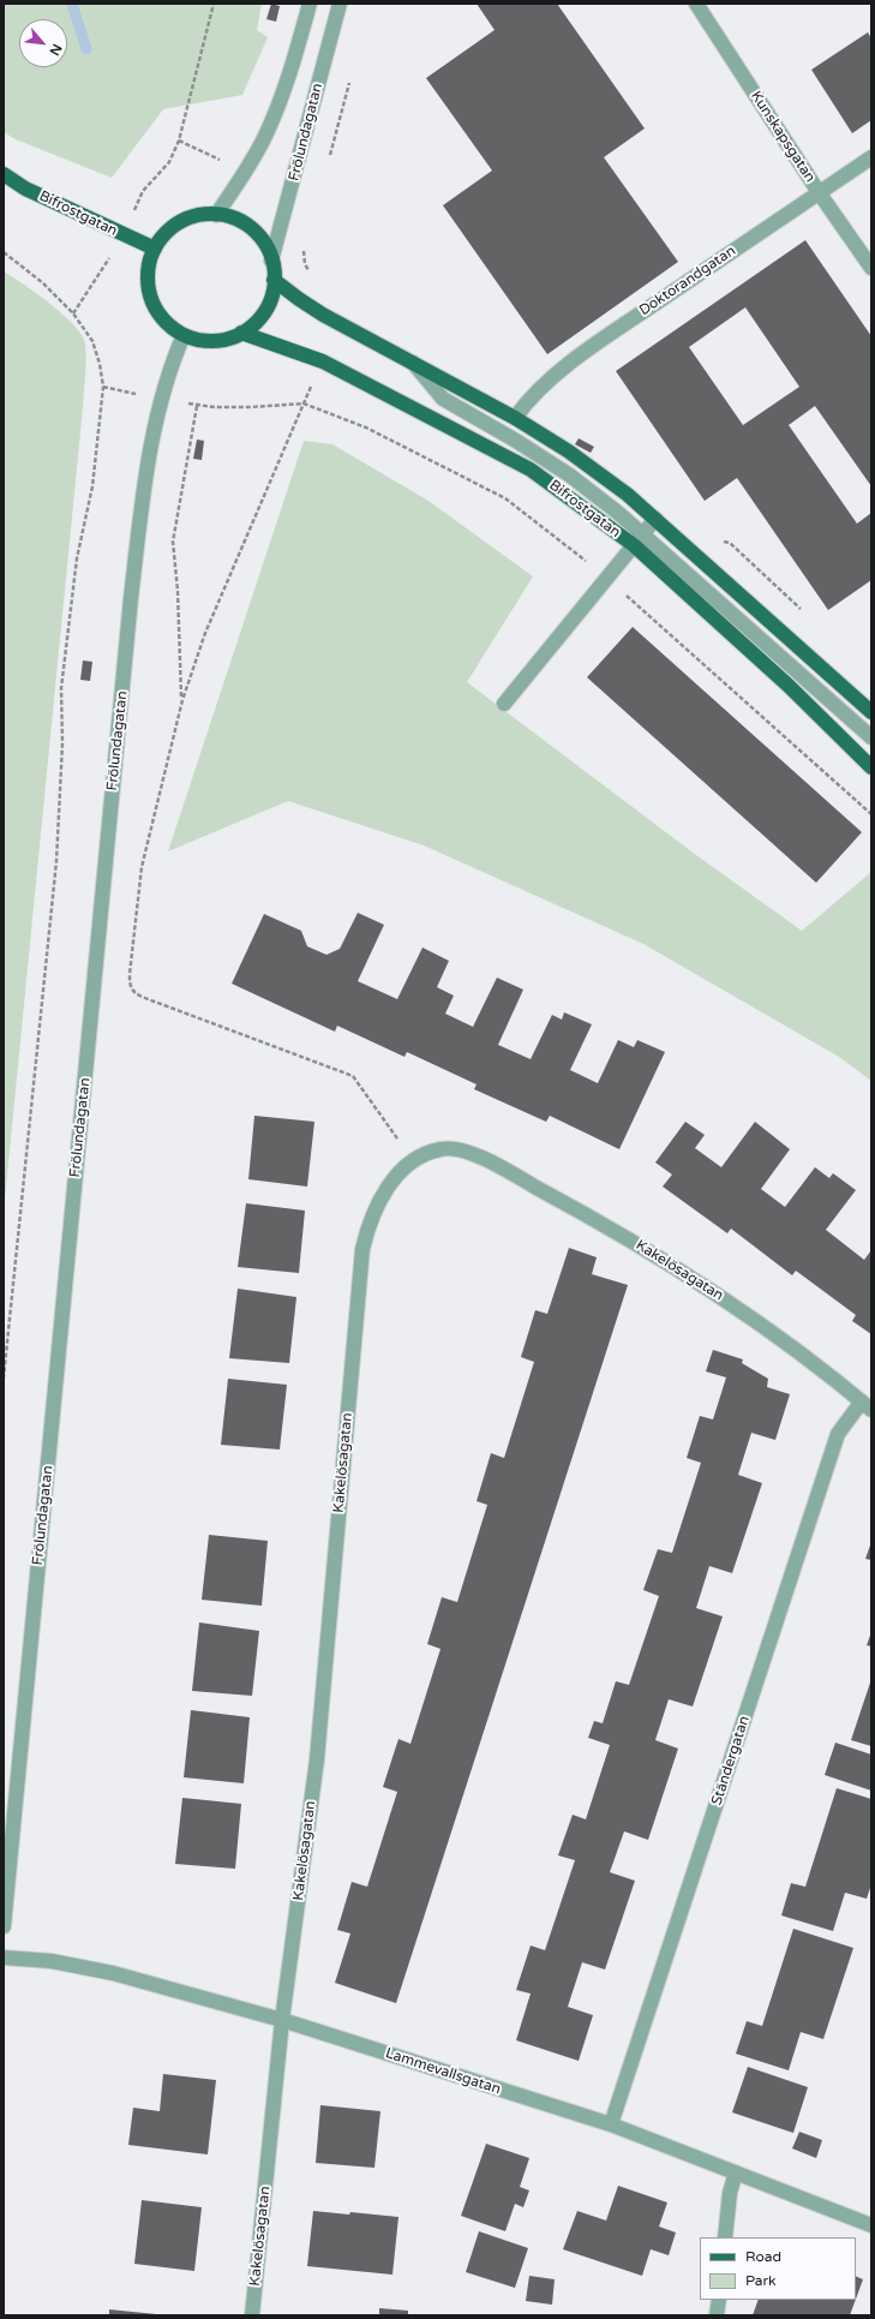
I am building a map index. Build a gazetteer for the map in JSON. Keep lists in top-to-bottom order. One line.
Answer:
{"streets":{"main road":["Bifrostgatan"],"street":["Frölundagatan","Kunskapsgatan","Doktorandgatan","Kakelösagatan","Ständergatan","Lammevallsgatan"]},"crossings":[["Frölundagatan","Bifrostgatan"],["Kunskapsgatan","Doktorandgatan"],["Kakelösagatan","Ständergatan"],["Kakelösagatan","Lammevallsgatan"],["Ständergatan","Lammevallsgatan"]],"legend":["Road","Park"],"north":"bottom right"}
